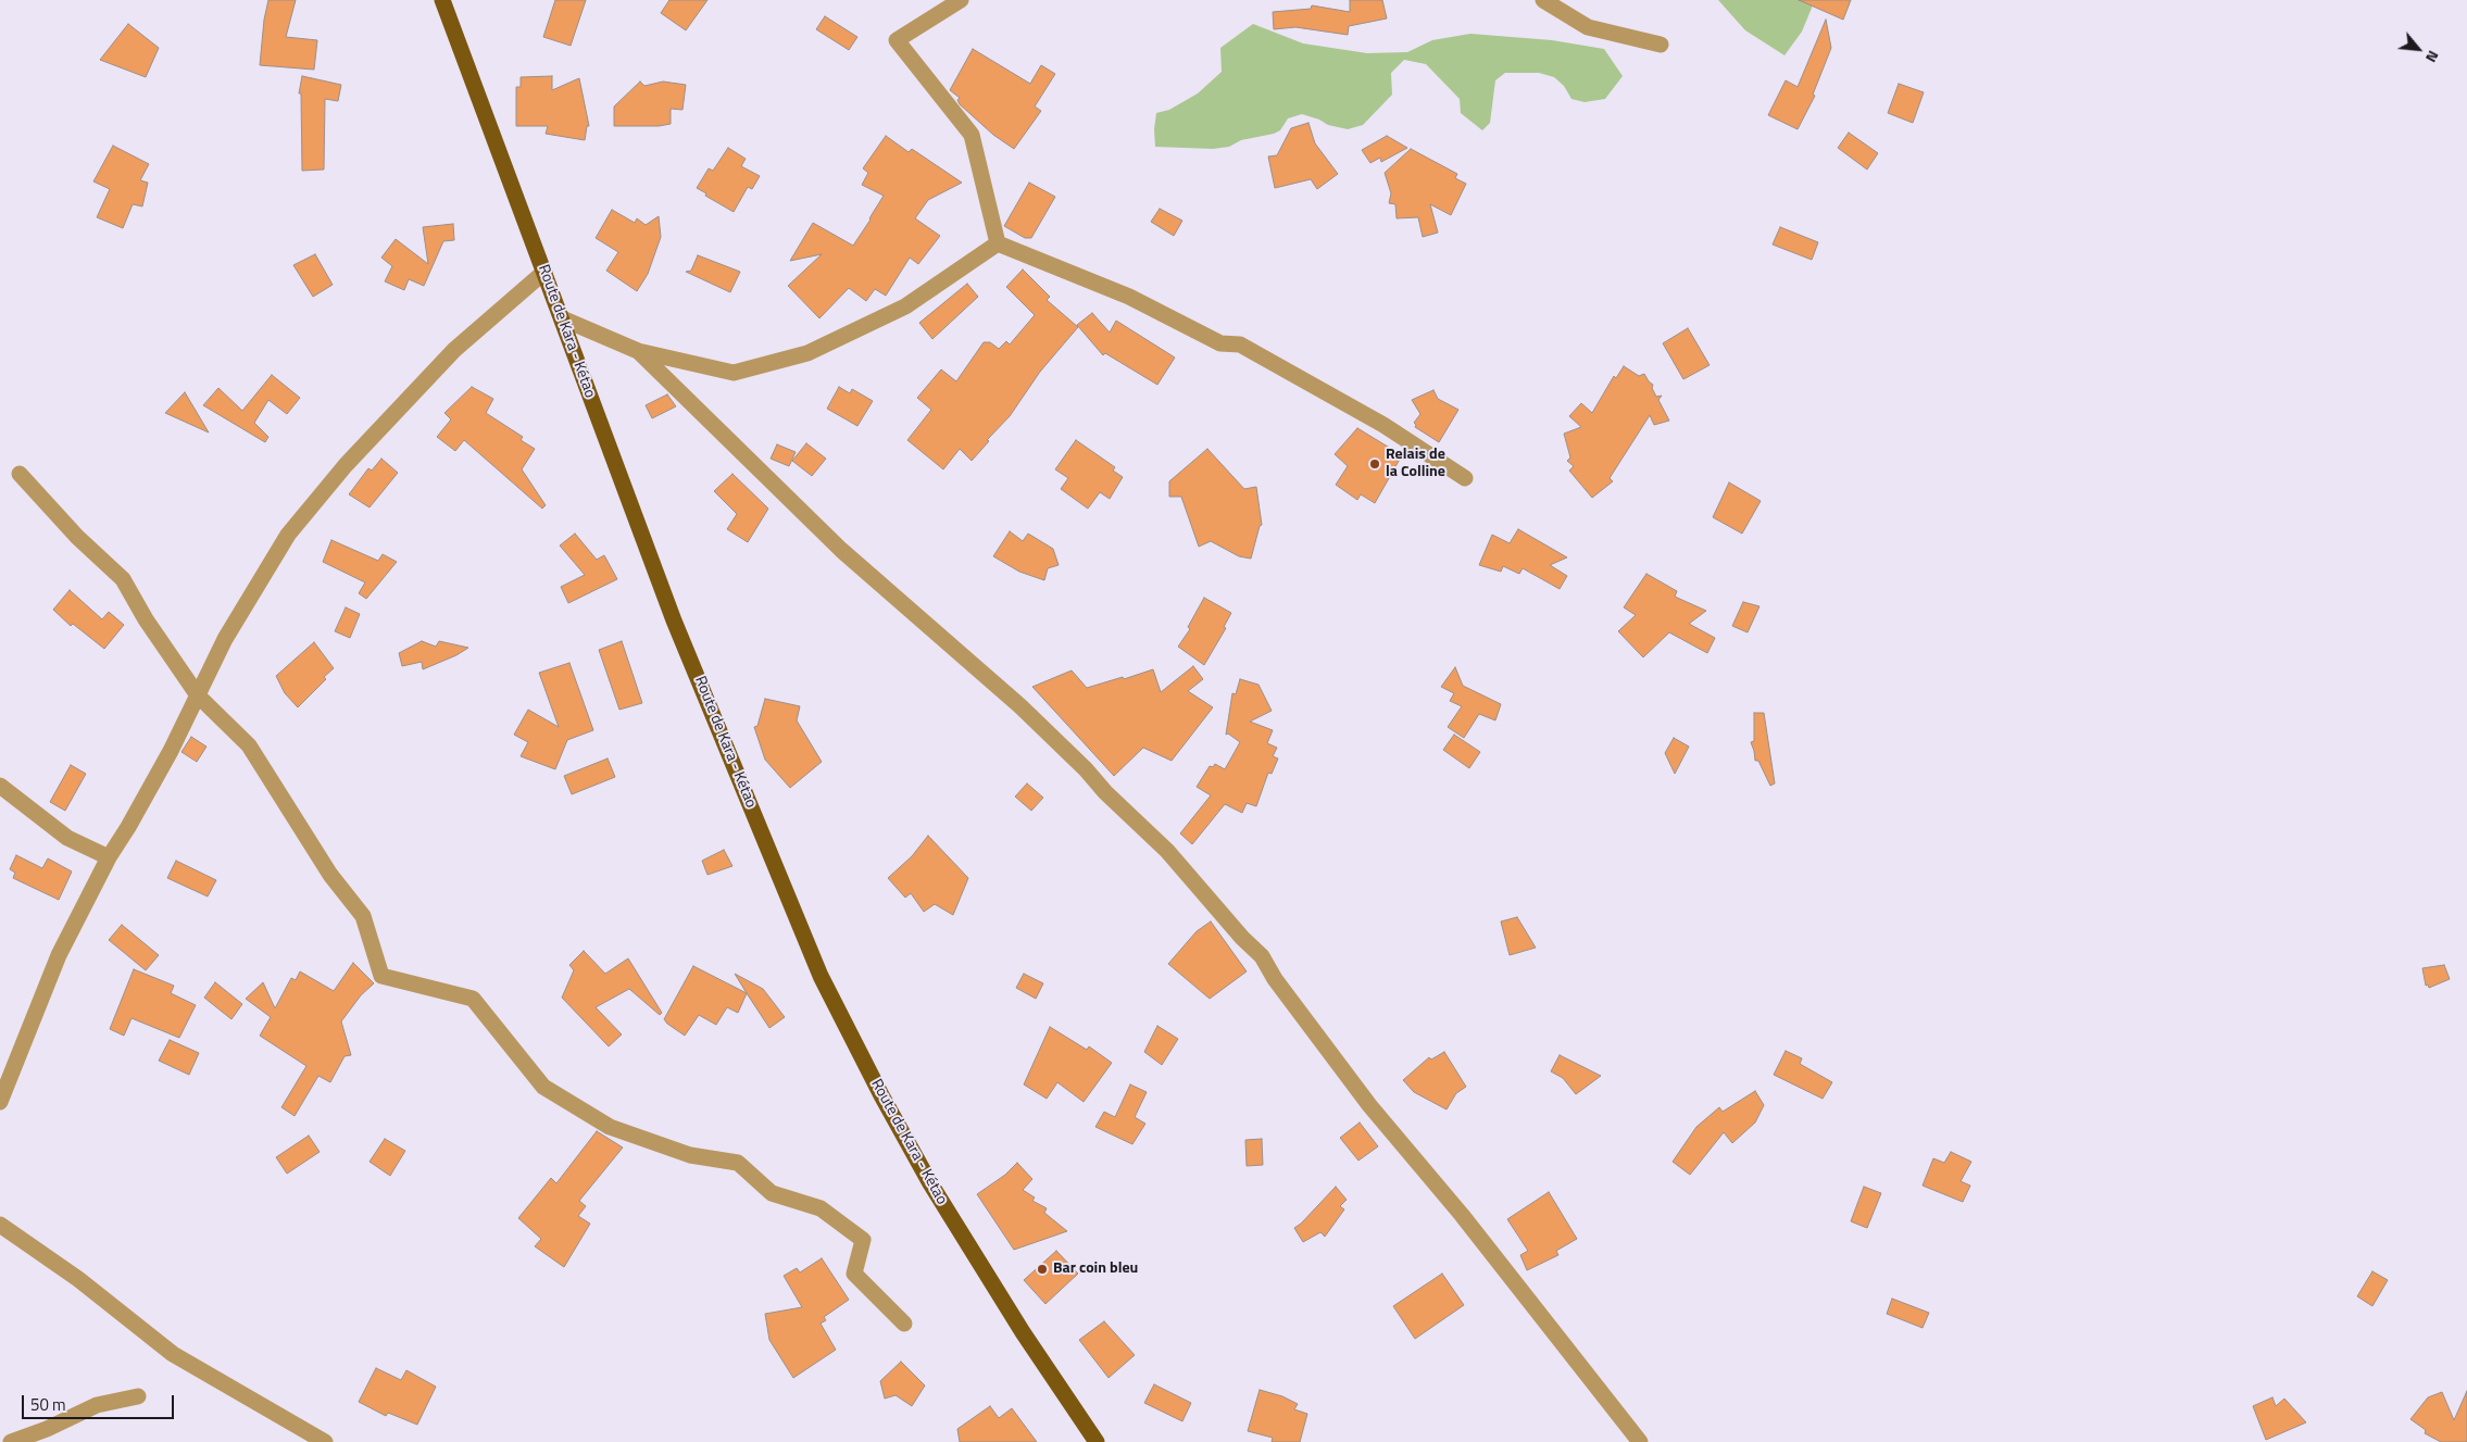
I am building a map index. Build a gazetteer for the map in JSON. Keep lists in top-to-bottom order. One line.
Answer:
{"streets":{"main road":["Route de Kara - Kétao"]},"places":["Relais de la Colline","Bar coin bleu"],"scale_bar":"50 m","north":"bottom right"}
